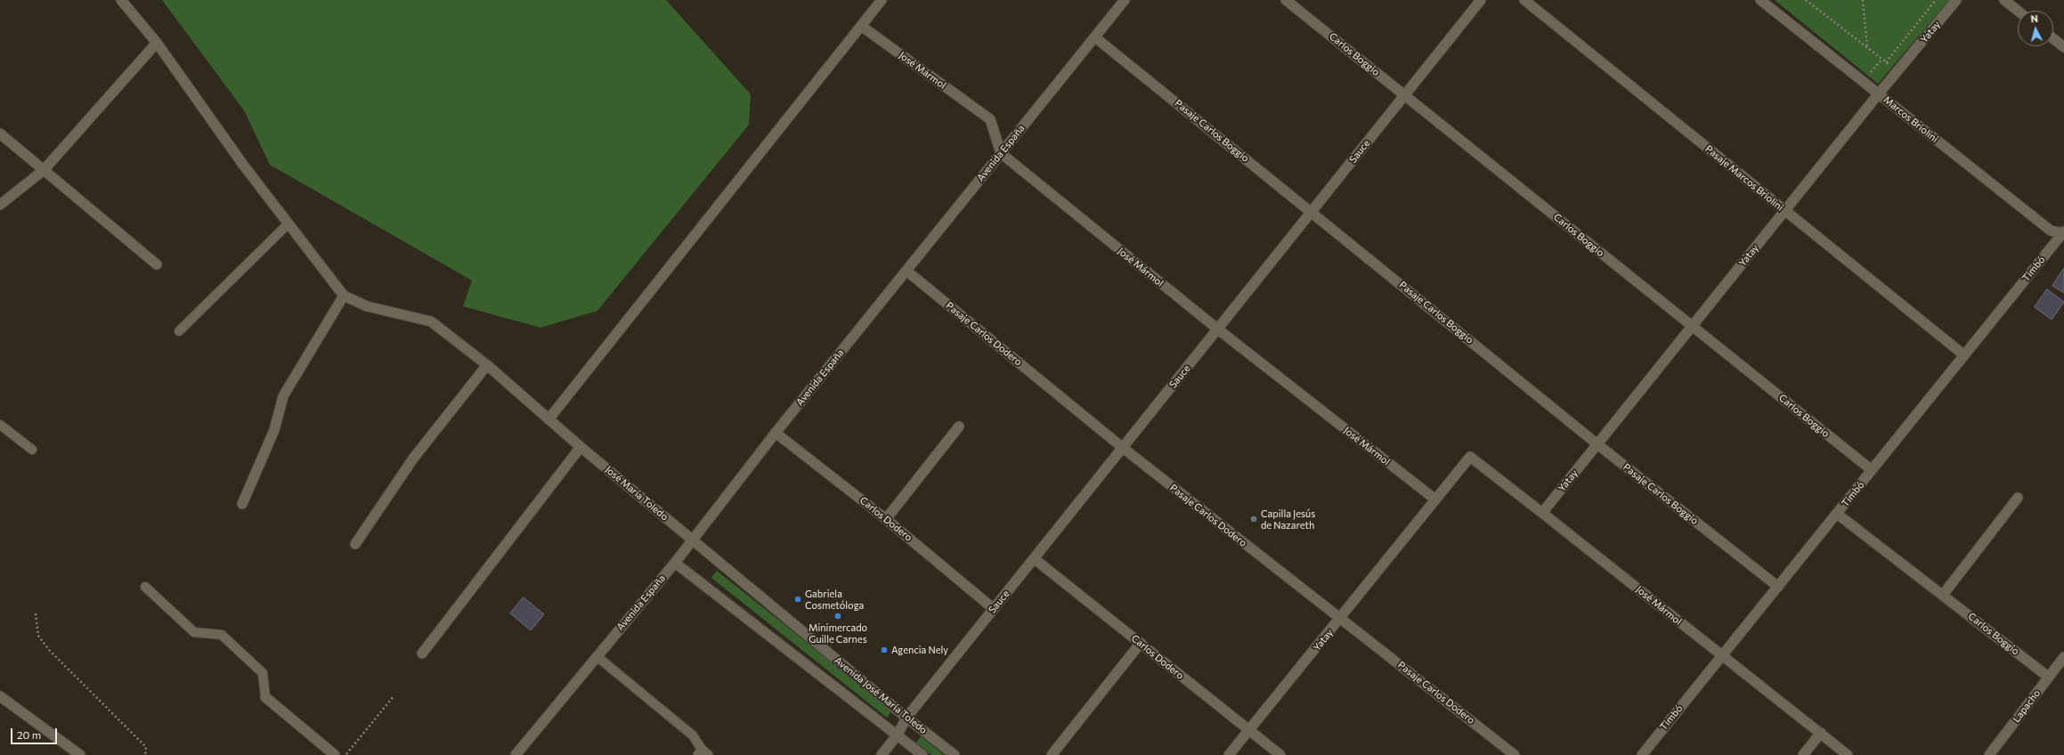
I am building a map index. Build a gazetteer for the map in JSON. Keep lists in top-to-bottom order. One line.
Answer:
{"streets":{"street":["Yatay","Carlos Boggio","José Mármol","Marcos Briolini","Pasaje Carlos Boggio","Sauce","Avenida España","Pasaje Marcos Briolini","Timbó","Pasaje Carlos Dodero","José María Toledo","Carlos Dodero","Avenida José María Toledo","Lapacho"]},"crossings":[["Yatay","Carlos Boggio"],["Yatay","José Mármol"],["Yatay","Marcos Briolini"],["Yatay","Pasaje Carlos Boggio"],["Yatay","Pasaje Marcos Briolini"],["Yatay","Pasaje Carlos Dodero"],["Yatay","Carlos Dodero"],["Carlos Boggio","Sauce"],["Carlos Boggio","Timbó"],["Carlos Boggio","Lapacho"],["José Mármol","Sauce"],["José Mármol","Avenida España"],["José Mármol","Timbó"],["Marcos Briolini","Timbó"],["Pasaje Carlos Boggio","Sauce"],["Pasaje Carlos Boggio","Avenida España"],["Pasaje Carlos Boggio","Timbó"],["Sauce","Pasaje Carlos Dodero"],["Sauce","Carlos Dodero"],["Sauce","Avenida José María Toledo"],["Avenida España","Pasaje Carlos Dodero"],["Avenida España","José María Toledo"],["Avenida España","Carlos Dodero"],["Avenida España","Avenida José María Toledo"],["Pasaje Marcos Briolini","Timbó"],["José María Toledo","Avenida José María Toledo"]],"places":["Capilla Jesús de Nazareth","Gabriela Cosmetóloga","Minimercado Guille Carnes","Agencia Nely"],"scale_bar":"20 m","north":"top"}
